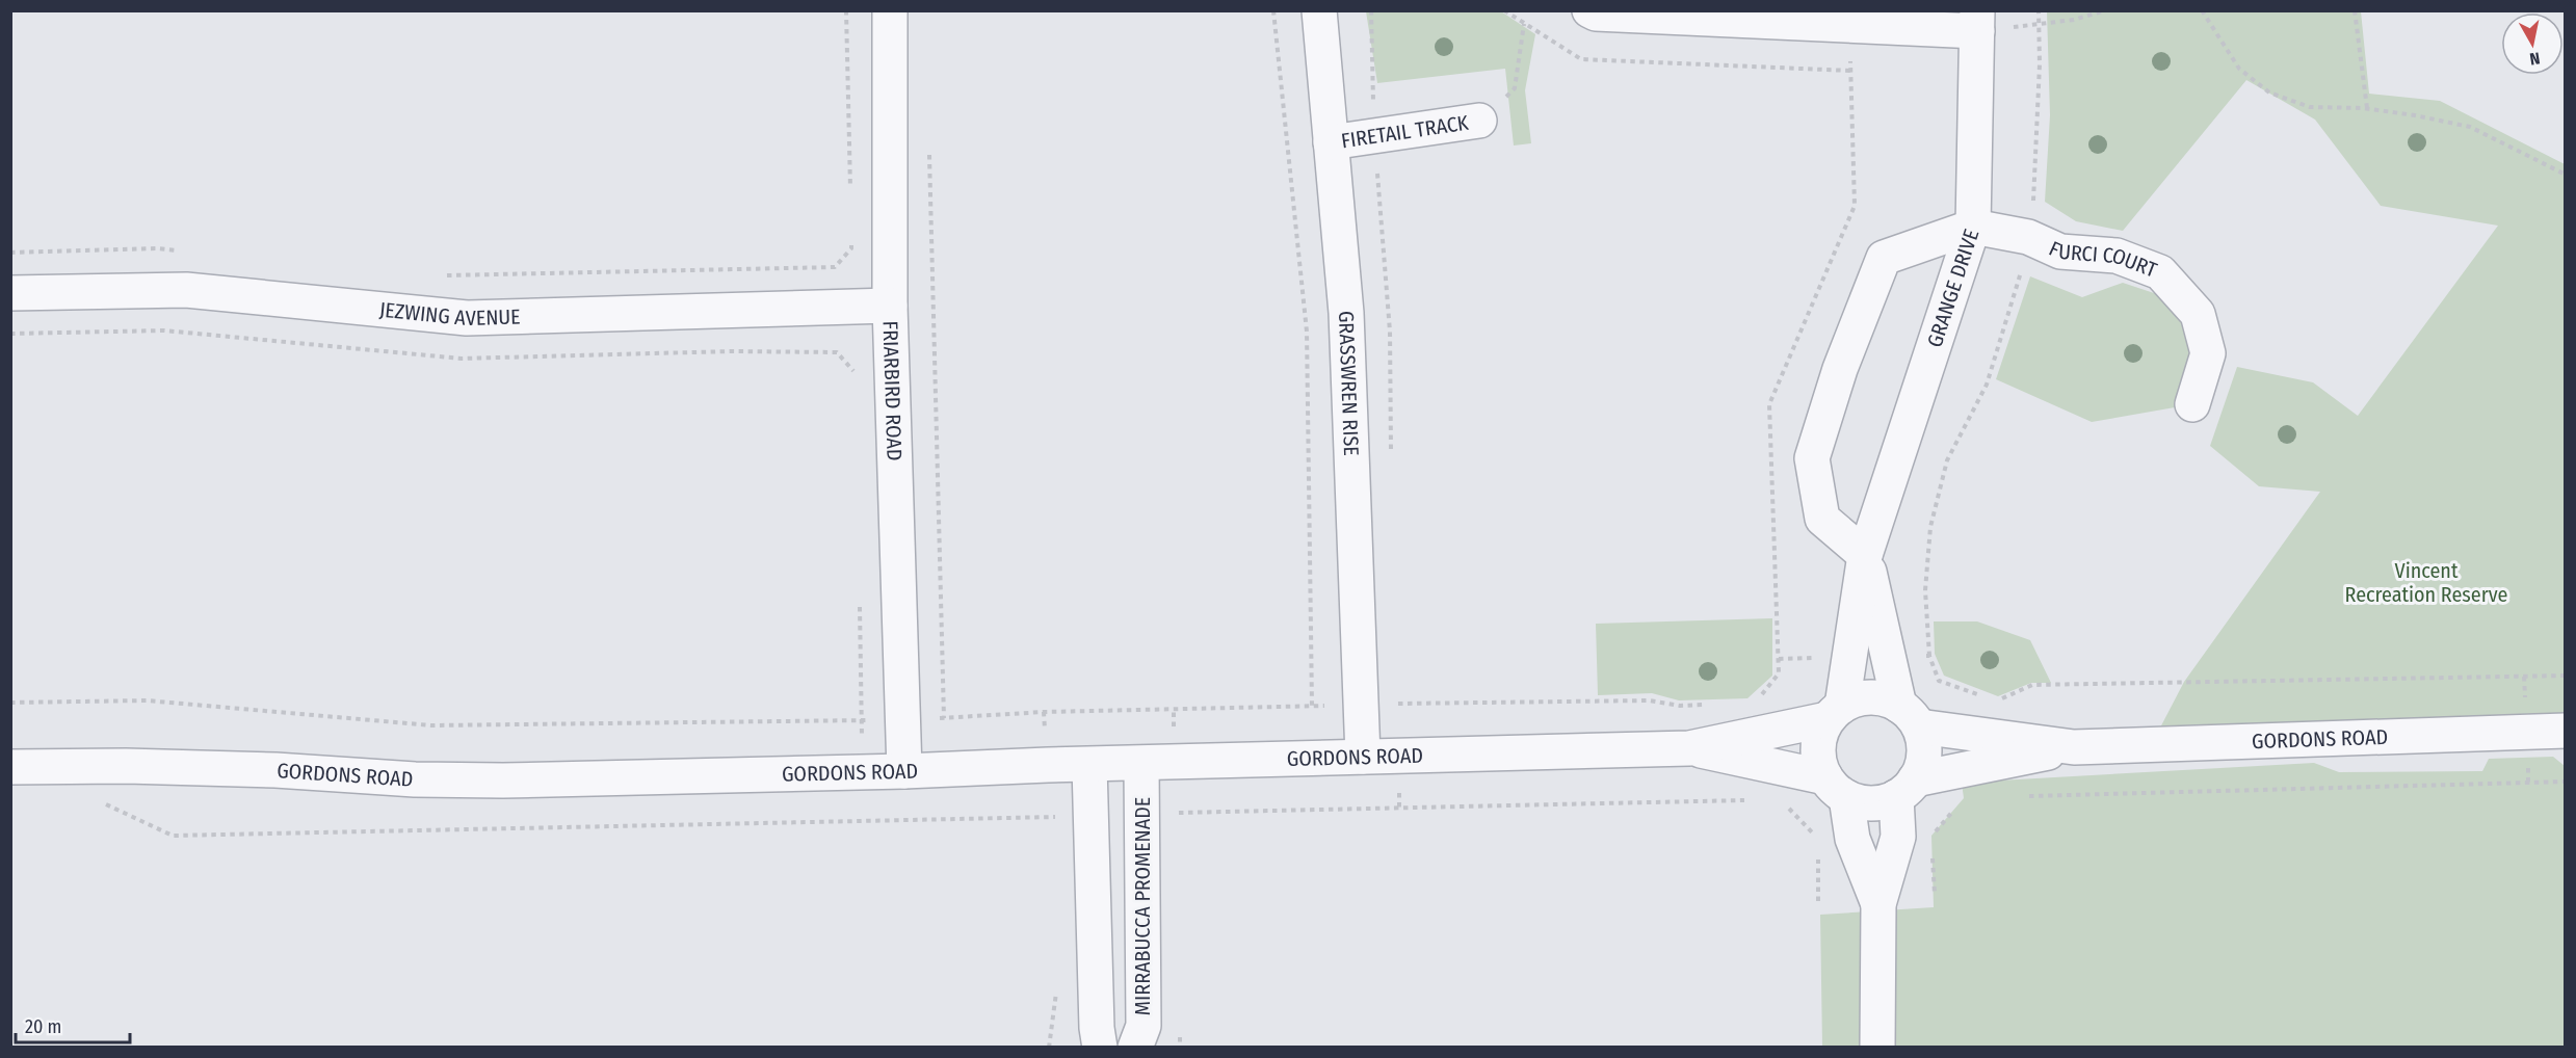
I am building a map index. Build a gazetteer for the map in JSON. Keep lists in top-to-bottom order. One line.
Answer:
{"streets":{"street":["FIRETAIL TRACK","FURCI COURT","GRANGE DRIVE","JEZWING AVENUE","GRASSWREN RISE","FRIARBIRD ROAD","GORDONS ROAD","MIRRABUCCA PROMENADE"]},"crossings":[["FIRETAIL TRACK","GRASSWREN RISE"],["FURCI COURT","GRANGE DRIVE"],["GRANGE DRIVE","GORDONS ROAD"],["JEZWING AVENUE","FRIARBIRD ROAD"],["GRASSWREN RISE","GORDONS ROAD"],["FRIARBIRD ROAD","GORDONS ROAD"],["GORDONS ROAD","MIRRABUCCA PROMENADE"]],"parks":["Vincent Recreation Reserve"],"scale_bar":"20 m","north":"bottom"}
